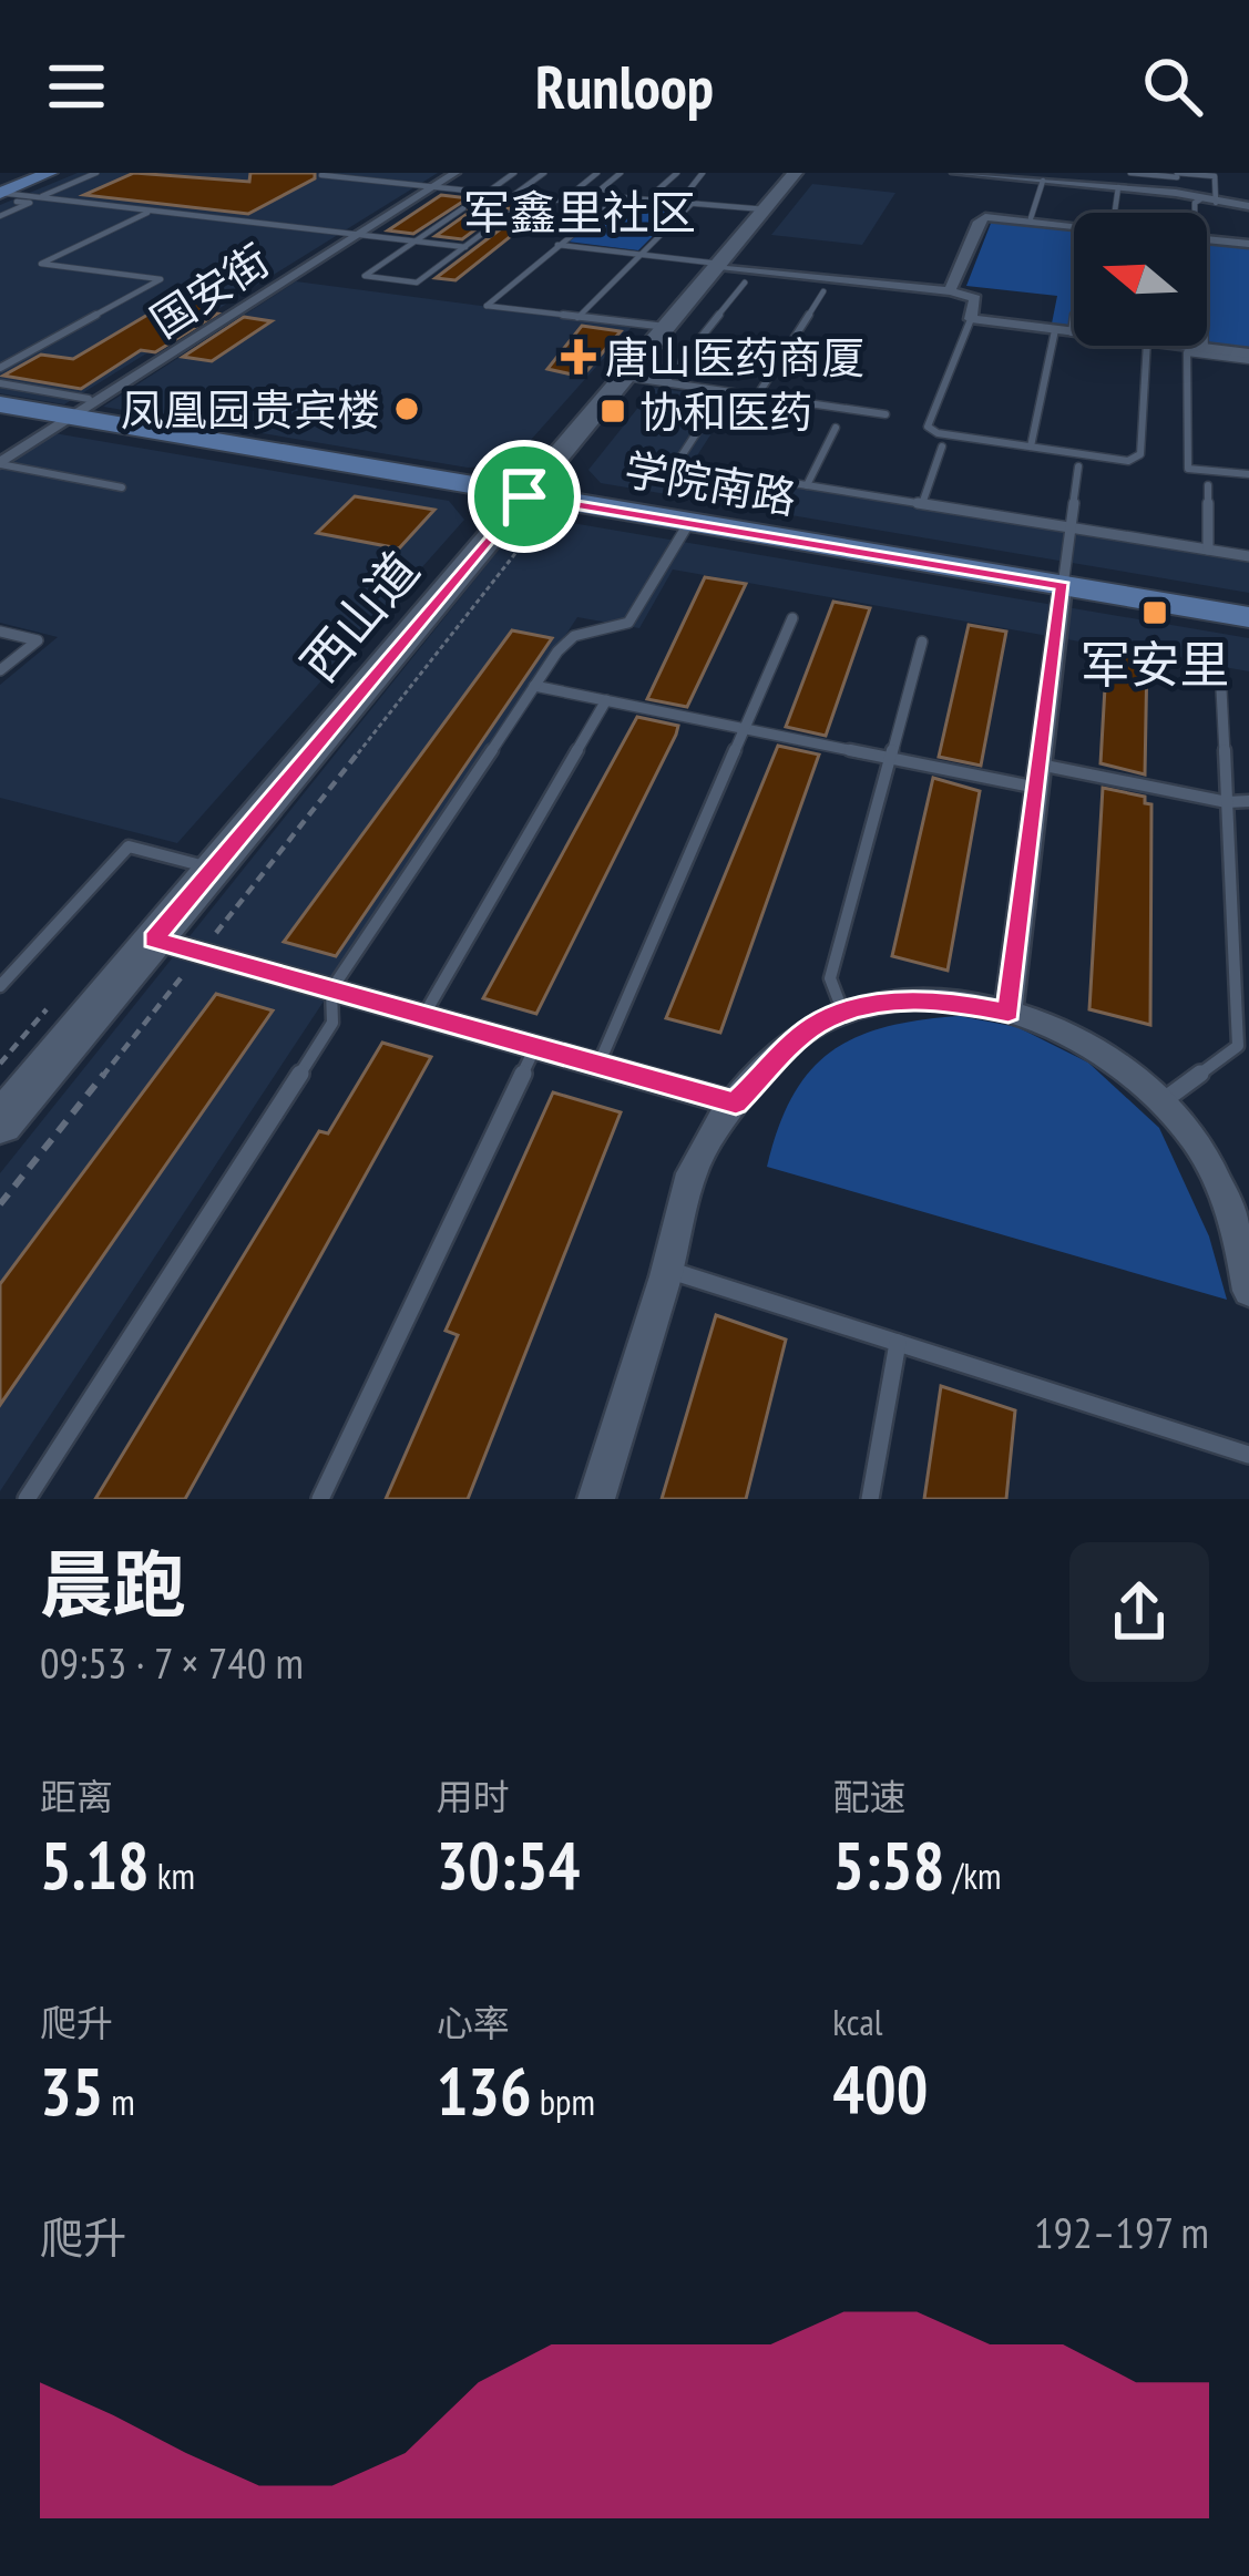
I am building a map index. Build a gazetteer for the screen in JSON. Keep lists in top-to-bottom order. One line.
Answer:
{"streets":{"main road":["学院南路"],"street":["国安街","西山道"]},"crossings":[["国安街","学院南路"],["学院南路","西山道"]],"districts":["军鑫里社区"],"places":{"health":["唐山医药商厦"],"other":["凤凰园贵宾楼"],"transit":["协和医药","军安里"]},"north":"left","page":{"header":"Runloop","heading":["晨跑","09:53 · 7 × 740 m"],"stats":[["距离","5.18 km"],["用时","30:54"],["配速","5:58 /km"],["爬升","35 m"],["心率","136 bpm"],["kcal","400"]],"chart":["爬升","192–197 m"]}}
